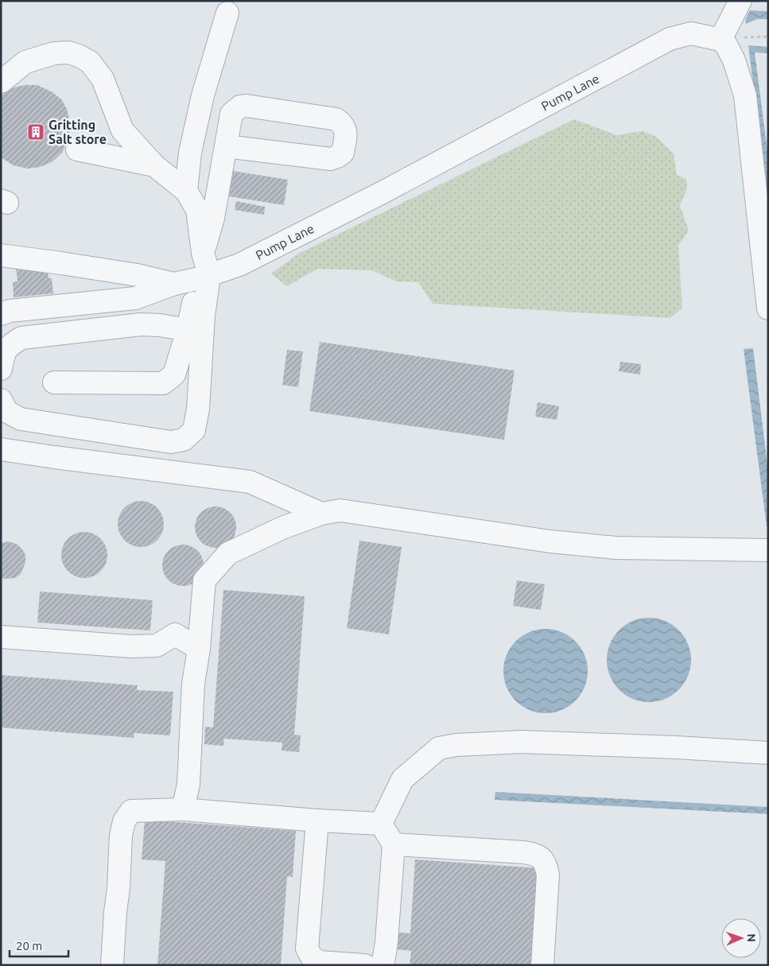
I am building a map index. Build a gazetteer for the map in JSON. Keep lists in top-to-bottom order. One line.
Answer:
{"streets":{"street":["Pump Lane"]},"places":{"building":["Gritting Salt store"]},"scale_bar":"20 m","north":"right"}
